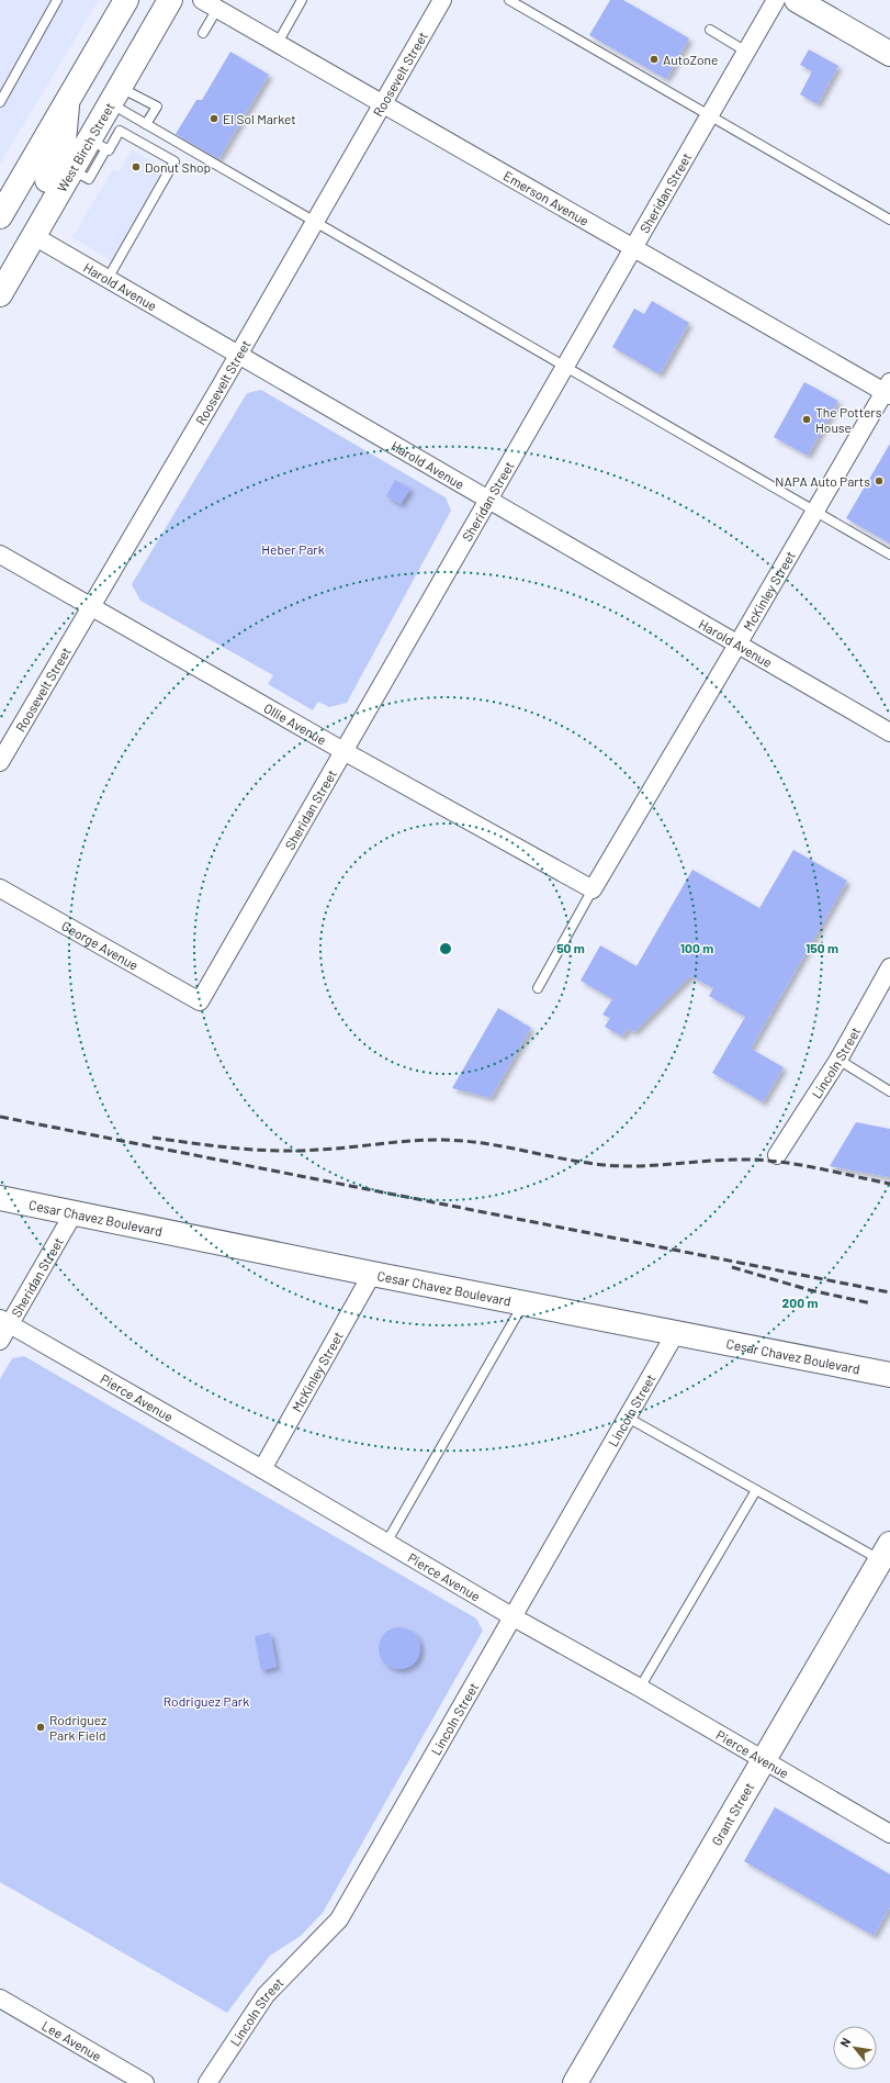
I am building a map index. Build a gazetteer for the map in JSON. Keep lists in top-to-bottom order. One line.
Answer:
{"streets":{"main road":["West Birch Street","Cesar Chavez Boulevard","Grant Street"],"street":["Roosevelt Street","Sheridan Street","Emerson Avenue","Harold Avenue","McKinley Street","Ollie Avenue","George Avenue","Lincoln Street","Pierce Avenue","Lee Avenue"]},"crossings":[["Roosevelt Street","Emerson Avenue"],["Roosevelt Street","Harold Avenue"],["Roosevelt Street","Ollie Avenue"],["West Birch Street","Harold Avenue"],["Sheridan Street","Emerson Avenue"],["Sheridan Street","Harold Avenue"],["Sheridan Street","Ollie Avenue"],["Sheridan Street","George Avenue"],["Sheridan Street","Cesar Chavez Boulevard"],["Sheridan Street","Pierce Avenue"],["Emerson Avenue","McKinley Street"],["Harold Avenue","McKinley Street"],["McKinley Street","Ollie Avenue"],["McKinley Street","Cesar Chavez Boulevard"],["McKinley Street","Pierce Avenue"],["Lincoln Street","Cesar Chavez Boulevard"],["Lincoln Street","Pierce Avenue"],["Pierce Avenue","Grant Street"]],"parks":["Heber Park","Rodriguez Park"],"places":["AutoZone","El Sol Market","Donut Shop","The Potters House","NAPA Auto Parts","Rodriguez Park Field"],"north":"top left","rings":["50 m","100 m","150 m","200 m"]}
